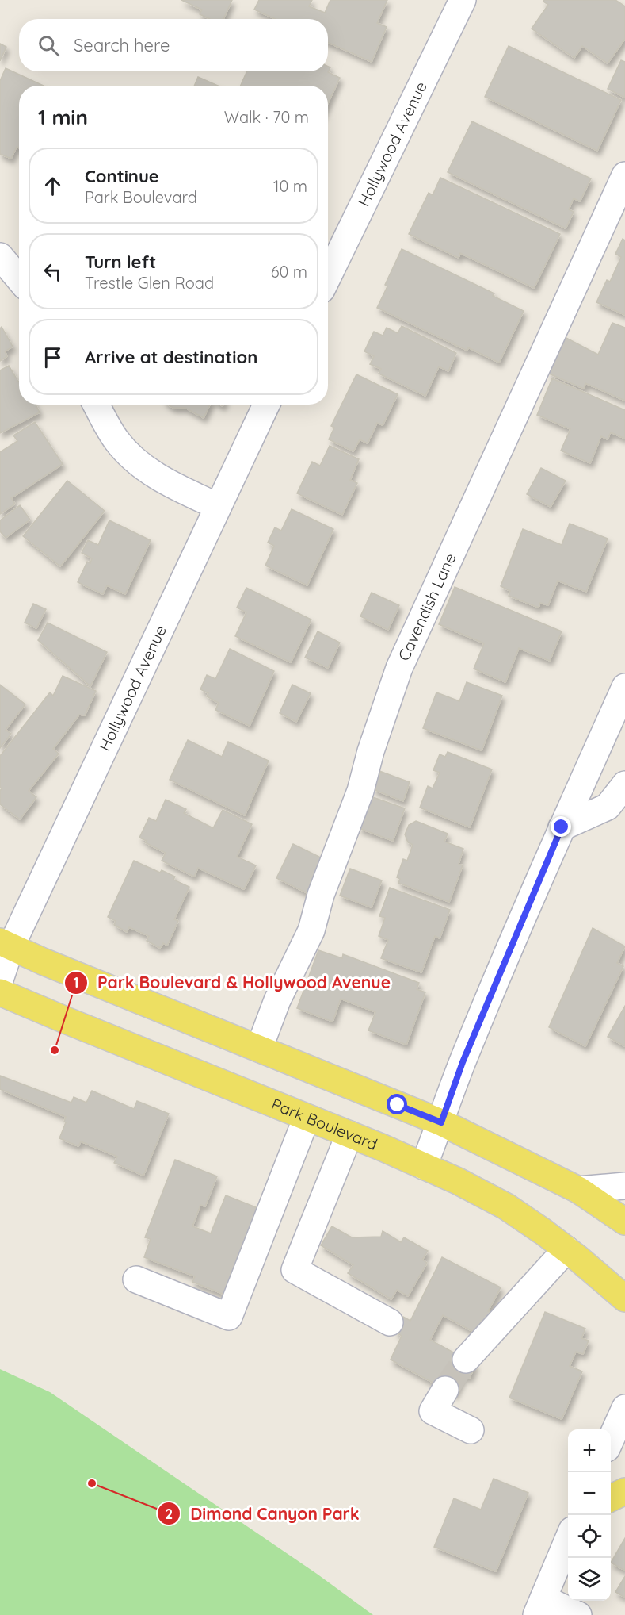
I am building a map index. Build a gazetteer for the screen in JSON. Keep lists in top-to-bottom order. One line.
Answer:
{"streets":{"main road":["Park Boulevard"],"street":["Hollywood Avenue","Cavendish Lane"]},"places":["Park Boulevard & Hollywood Avenue","Dimond Canyon Park"],"page":{"search":"Search here","heading":["1 min","Walk · 70 m"],"list":[["Continue","Park Boulevard","10 m"],["Turn left","Trestle Glen Road","60 m"],"Arrive at destination"],"map_buttons":["+","−"]}}
